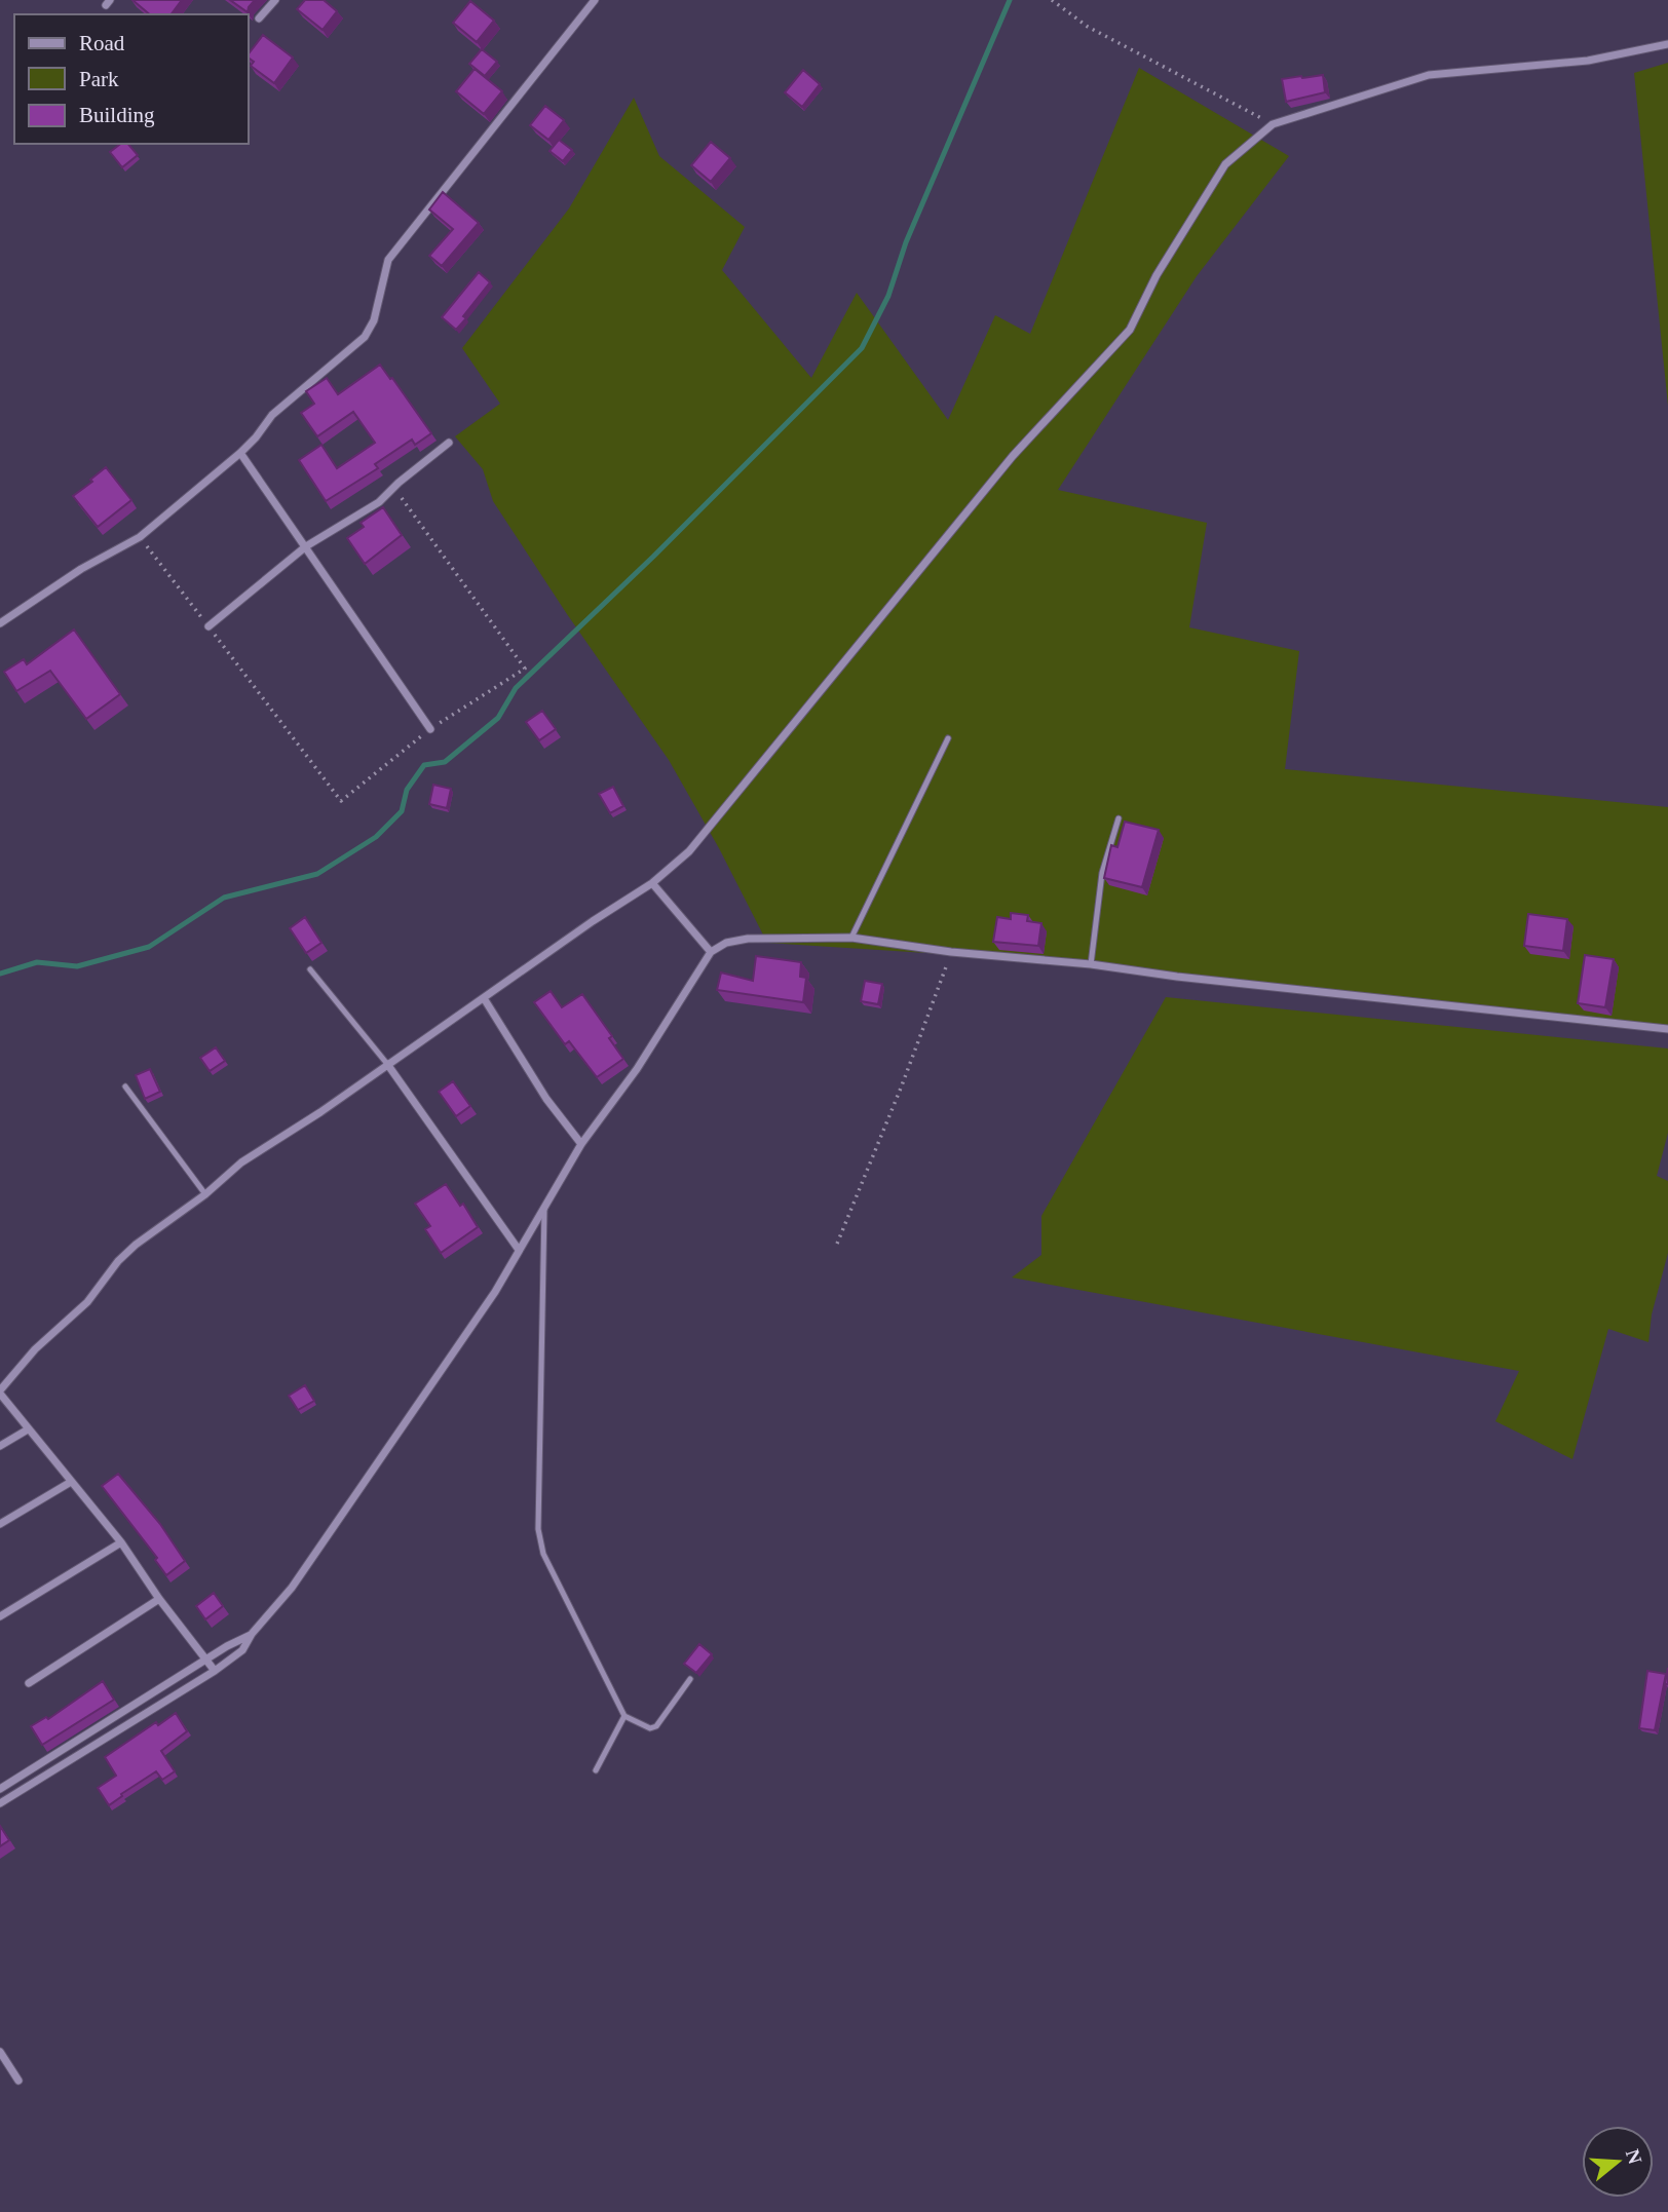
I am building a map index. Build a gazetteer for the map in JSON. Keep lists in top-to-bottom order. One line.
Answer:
{"legend":["Road","Park","Building"],"north":"right"}
